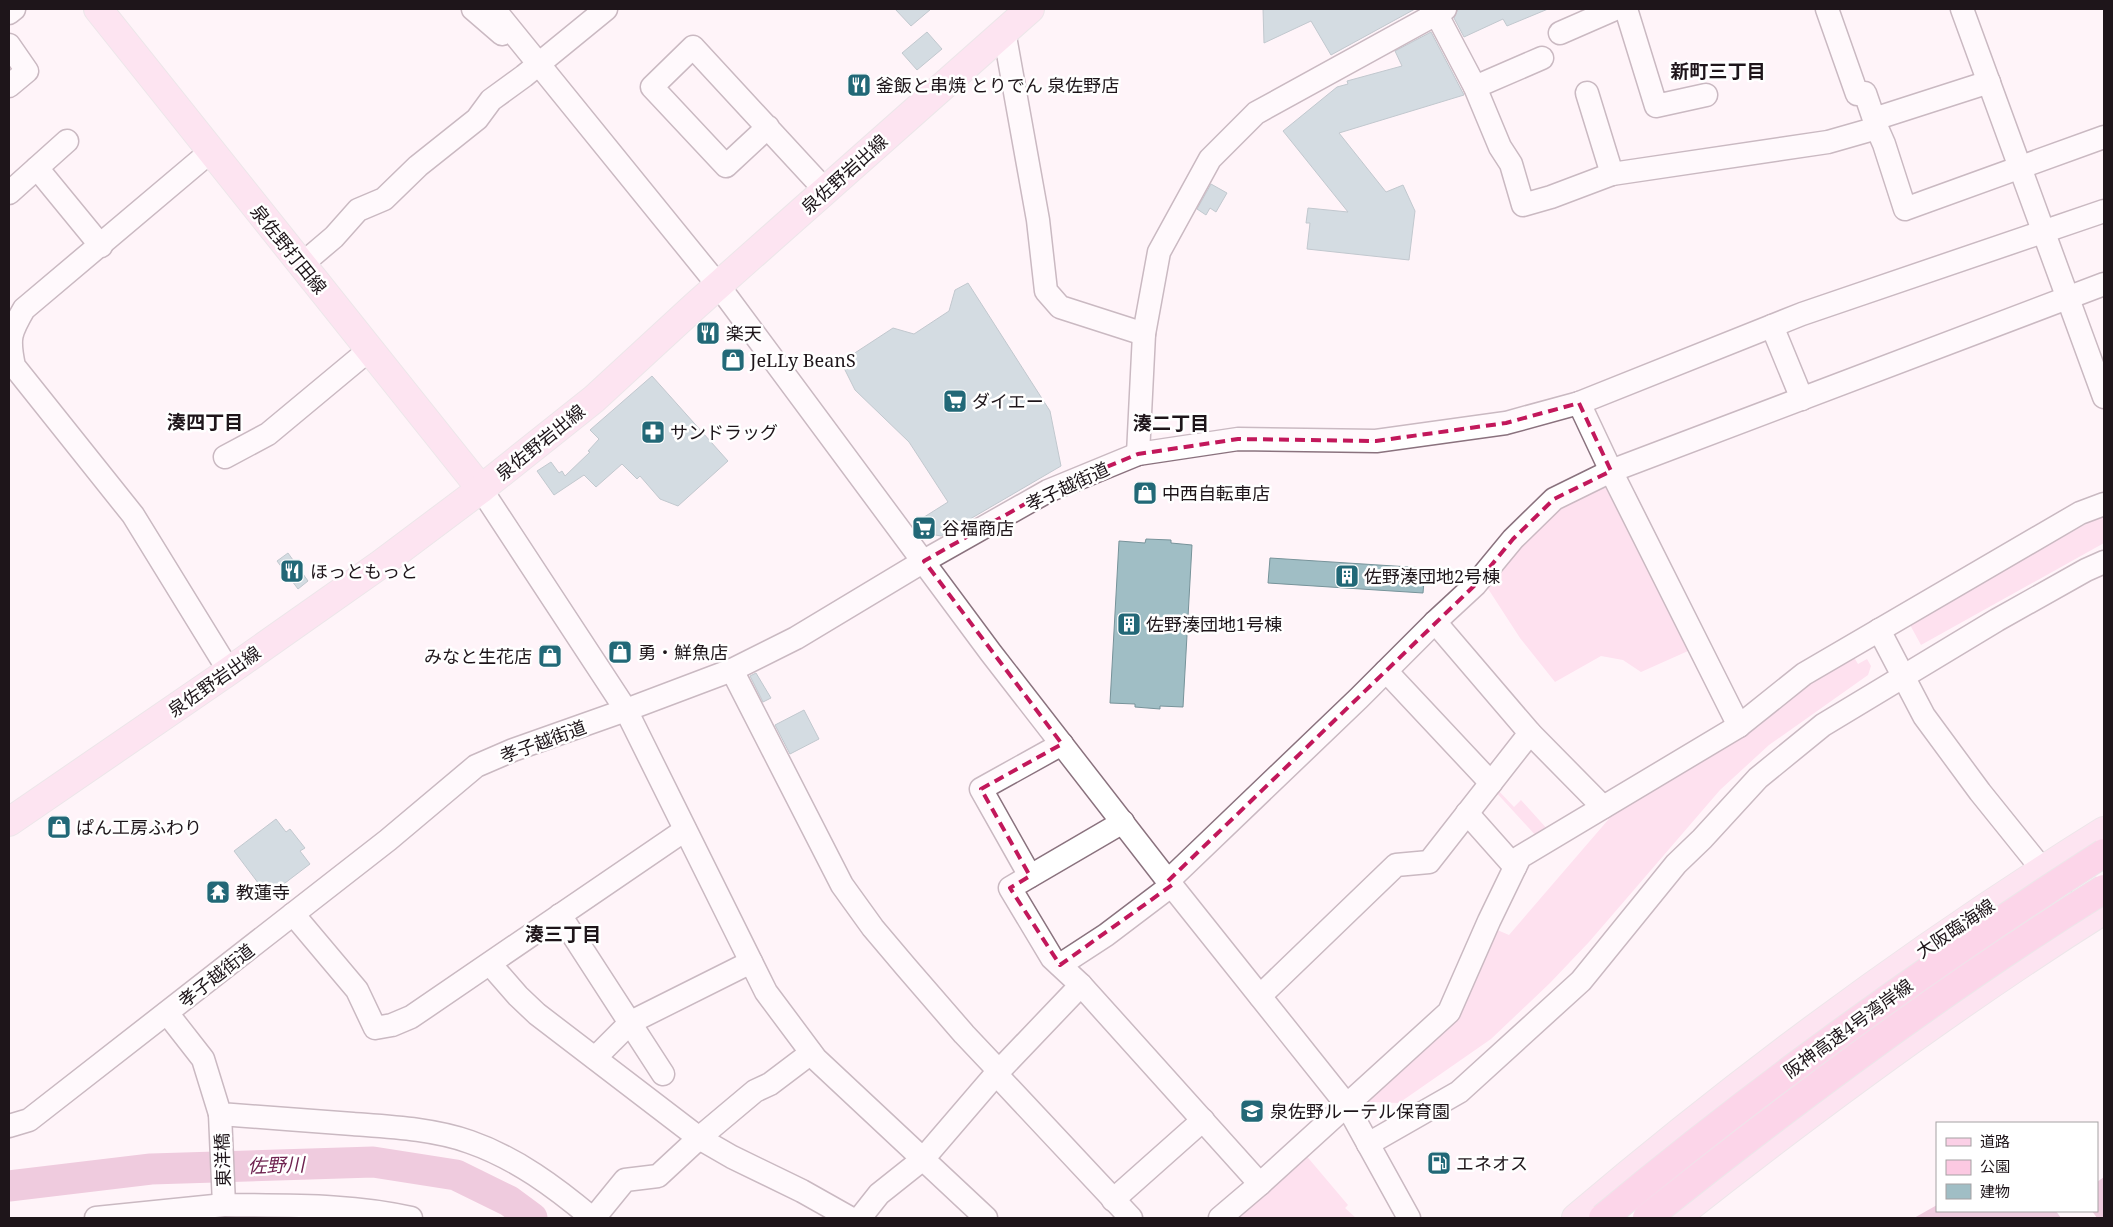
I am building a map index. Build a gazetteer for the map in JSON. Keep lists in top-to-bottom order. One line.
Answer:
{"streets":{"highway":["阪神高速4号湾岸線"],"main road":["泉佐野岩出線","泉佐野打田線","大阪臨海線"],"street":["孝子越街道","東洋橋"]},"crossings":[["泉佐野岩出線","泉佐野打田線"],["孝子越街道","東洋橋"]],"districts":["新町三丁目","湊四丁目","湊二丁目","湊三丁目"],"water":["佐野川"],"places":{"restaurant":["釜飯と串焼 とりでん 泉佐野店","楽天","ほっともっと"],"shop":["JeLLy BeanS","中西自転車店","勇・鮮魚店","みなと生花店","ぱん工房ふわり"],"supermarket":["ダイエー","谷福商店"],"pharmacy":["サンドラッグ"],"building":["佐野湊団地2号棟","佐野湊団地1号棟"],"temple":["教蓮寺"],"school or university":["泉佐野ルーテル保育園"],"fuel station":["エネオス"]},"legend":["道路","公園","建物"]}
